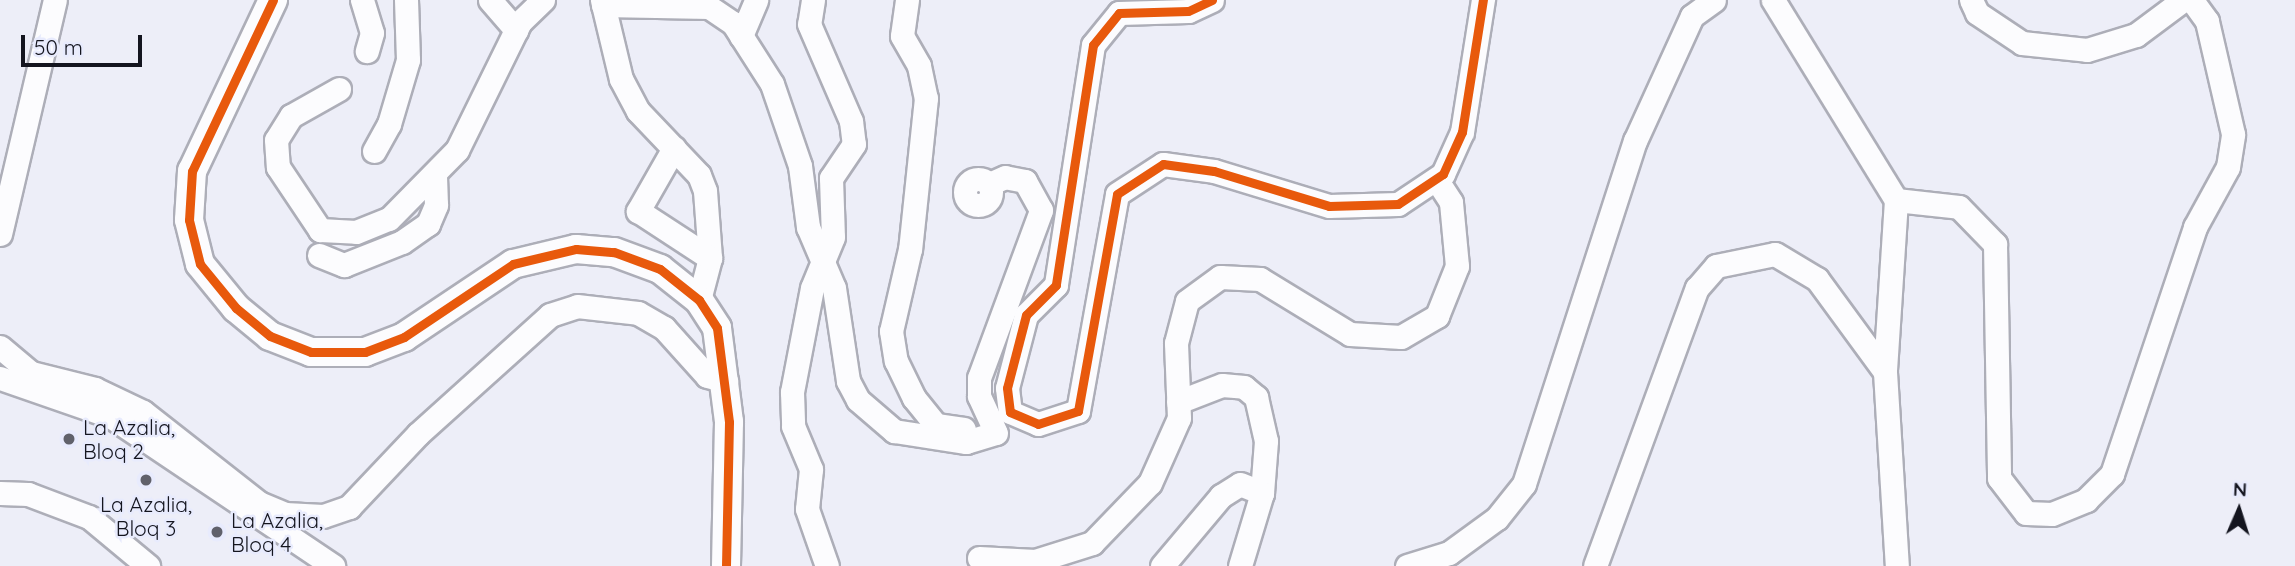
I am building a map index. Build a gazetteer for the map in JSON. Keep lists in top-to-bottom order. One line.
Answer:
{"places":["La Azalia, Bloq 2","La Azalia, Bloq 3","La Azalia, Bloq 4"],"scale_bar":"50 m","north":"top"}
